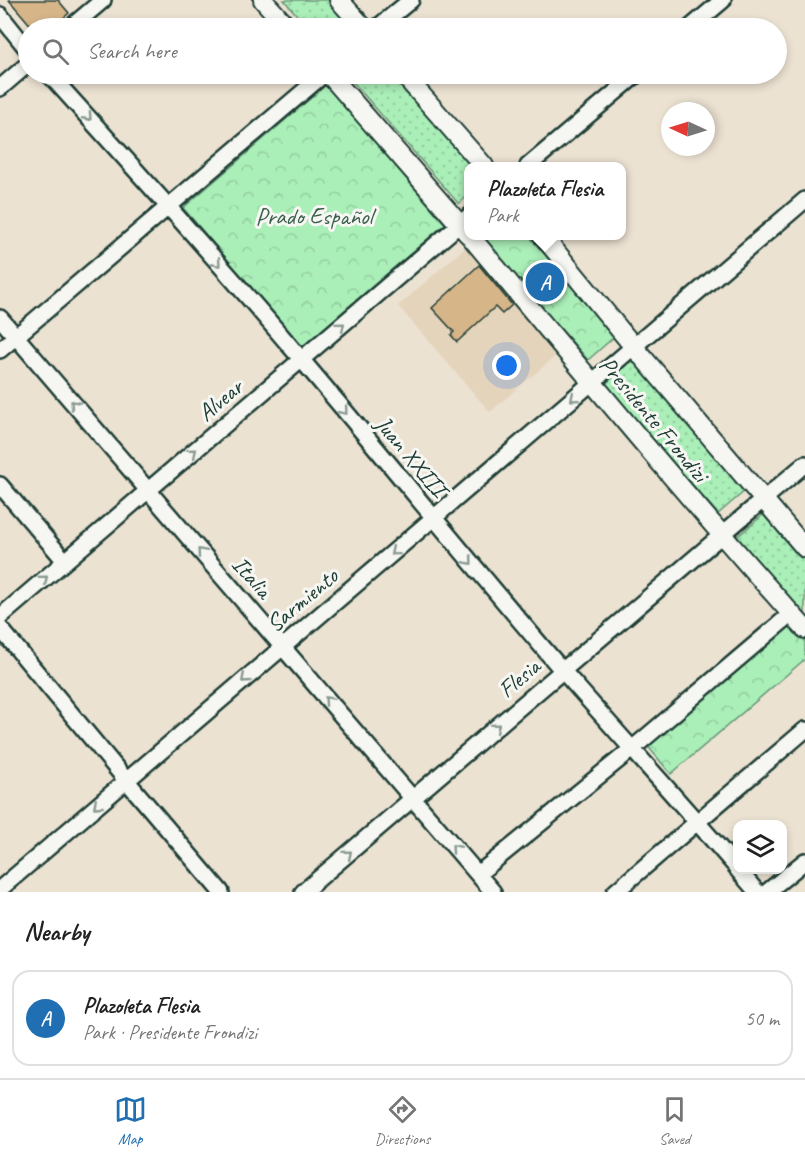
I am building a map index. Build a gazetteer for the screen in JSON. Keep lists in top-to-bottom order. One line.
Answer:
{"streets":{"main road":["Presidente Frondizi"],"street":["Alvear","Juan XXIII","Italia","Sarmiento","Flesia"]},"crossings":[["Alvear","Juan XXIII"],["Alvear","Italia"],["Presidente Frondizi","Sarmiento"],["Presidente Frondizi","Flesia"],["Juan XXIII","Sarmiento"],["Juan XXIII","Flesia"],["Italia","Sarmiento"],["Italia","Flesia"]],"one_way":["Alvear","Juan XXIII","Italia","Sarmiento"],"parks":["Prado Español"],"north":"left","page":{"search":"Search here","popup":["Plazoleta Flesia","Park"],"pins":"A","heading":"Nearby","list":[{"mark":"A","name":"Plazoleta Flesia","note":"Park · Presidente Frondizi","value":"50 m"}],"nav":["Map","Directions","Saved"]}}
